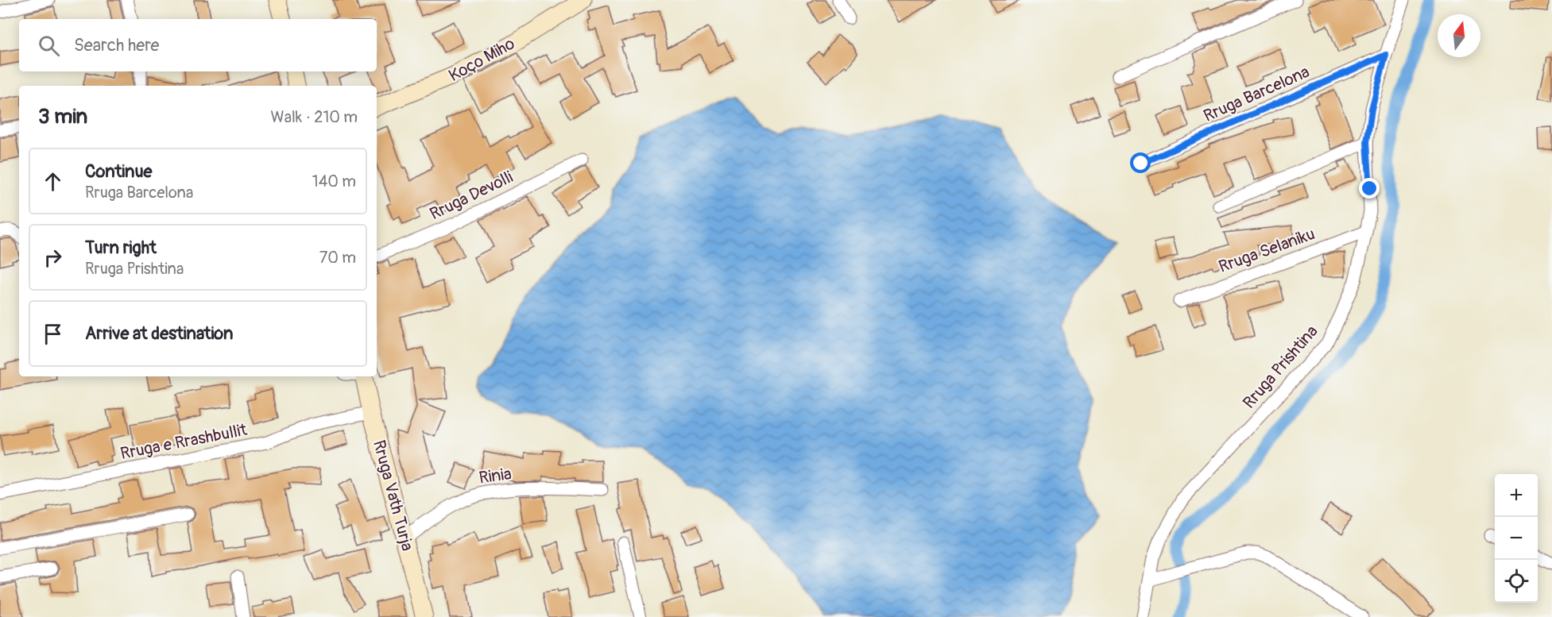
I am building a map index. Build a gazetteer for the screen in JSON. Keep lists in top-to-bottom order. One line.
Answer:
{"streets":{"street":["Koço Miho","Rruga Barcelona","Rruga Devolli","Rruga Selaniku","Rruga Prishtina","Rruga e Rrashbullit","Rinia","Rruga Vath Turja"]},"crossings":[["Rruga Barcelona","Rruga Prishtina"],["Rruga Selaniku","Rruga Prishtina"],["Rruga e Rrashbullit","Rruga Vath Turja"],["Rinia","Rruga Vath Turja"]],"north":"top","page":{"search":"Search here","heading":["3 min","Walk · 210 m"],"list":[["Continue","Rruga Barcelona","140 m"],["Turn right","Rruga Prishtina","70 m"],"Arrive at destination"],"map_buttons":["+","−"]}}
